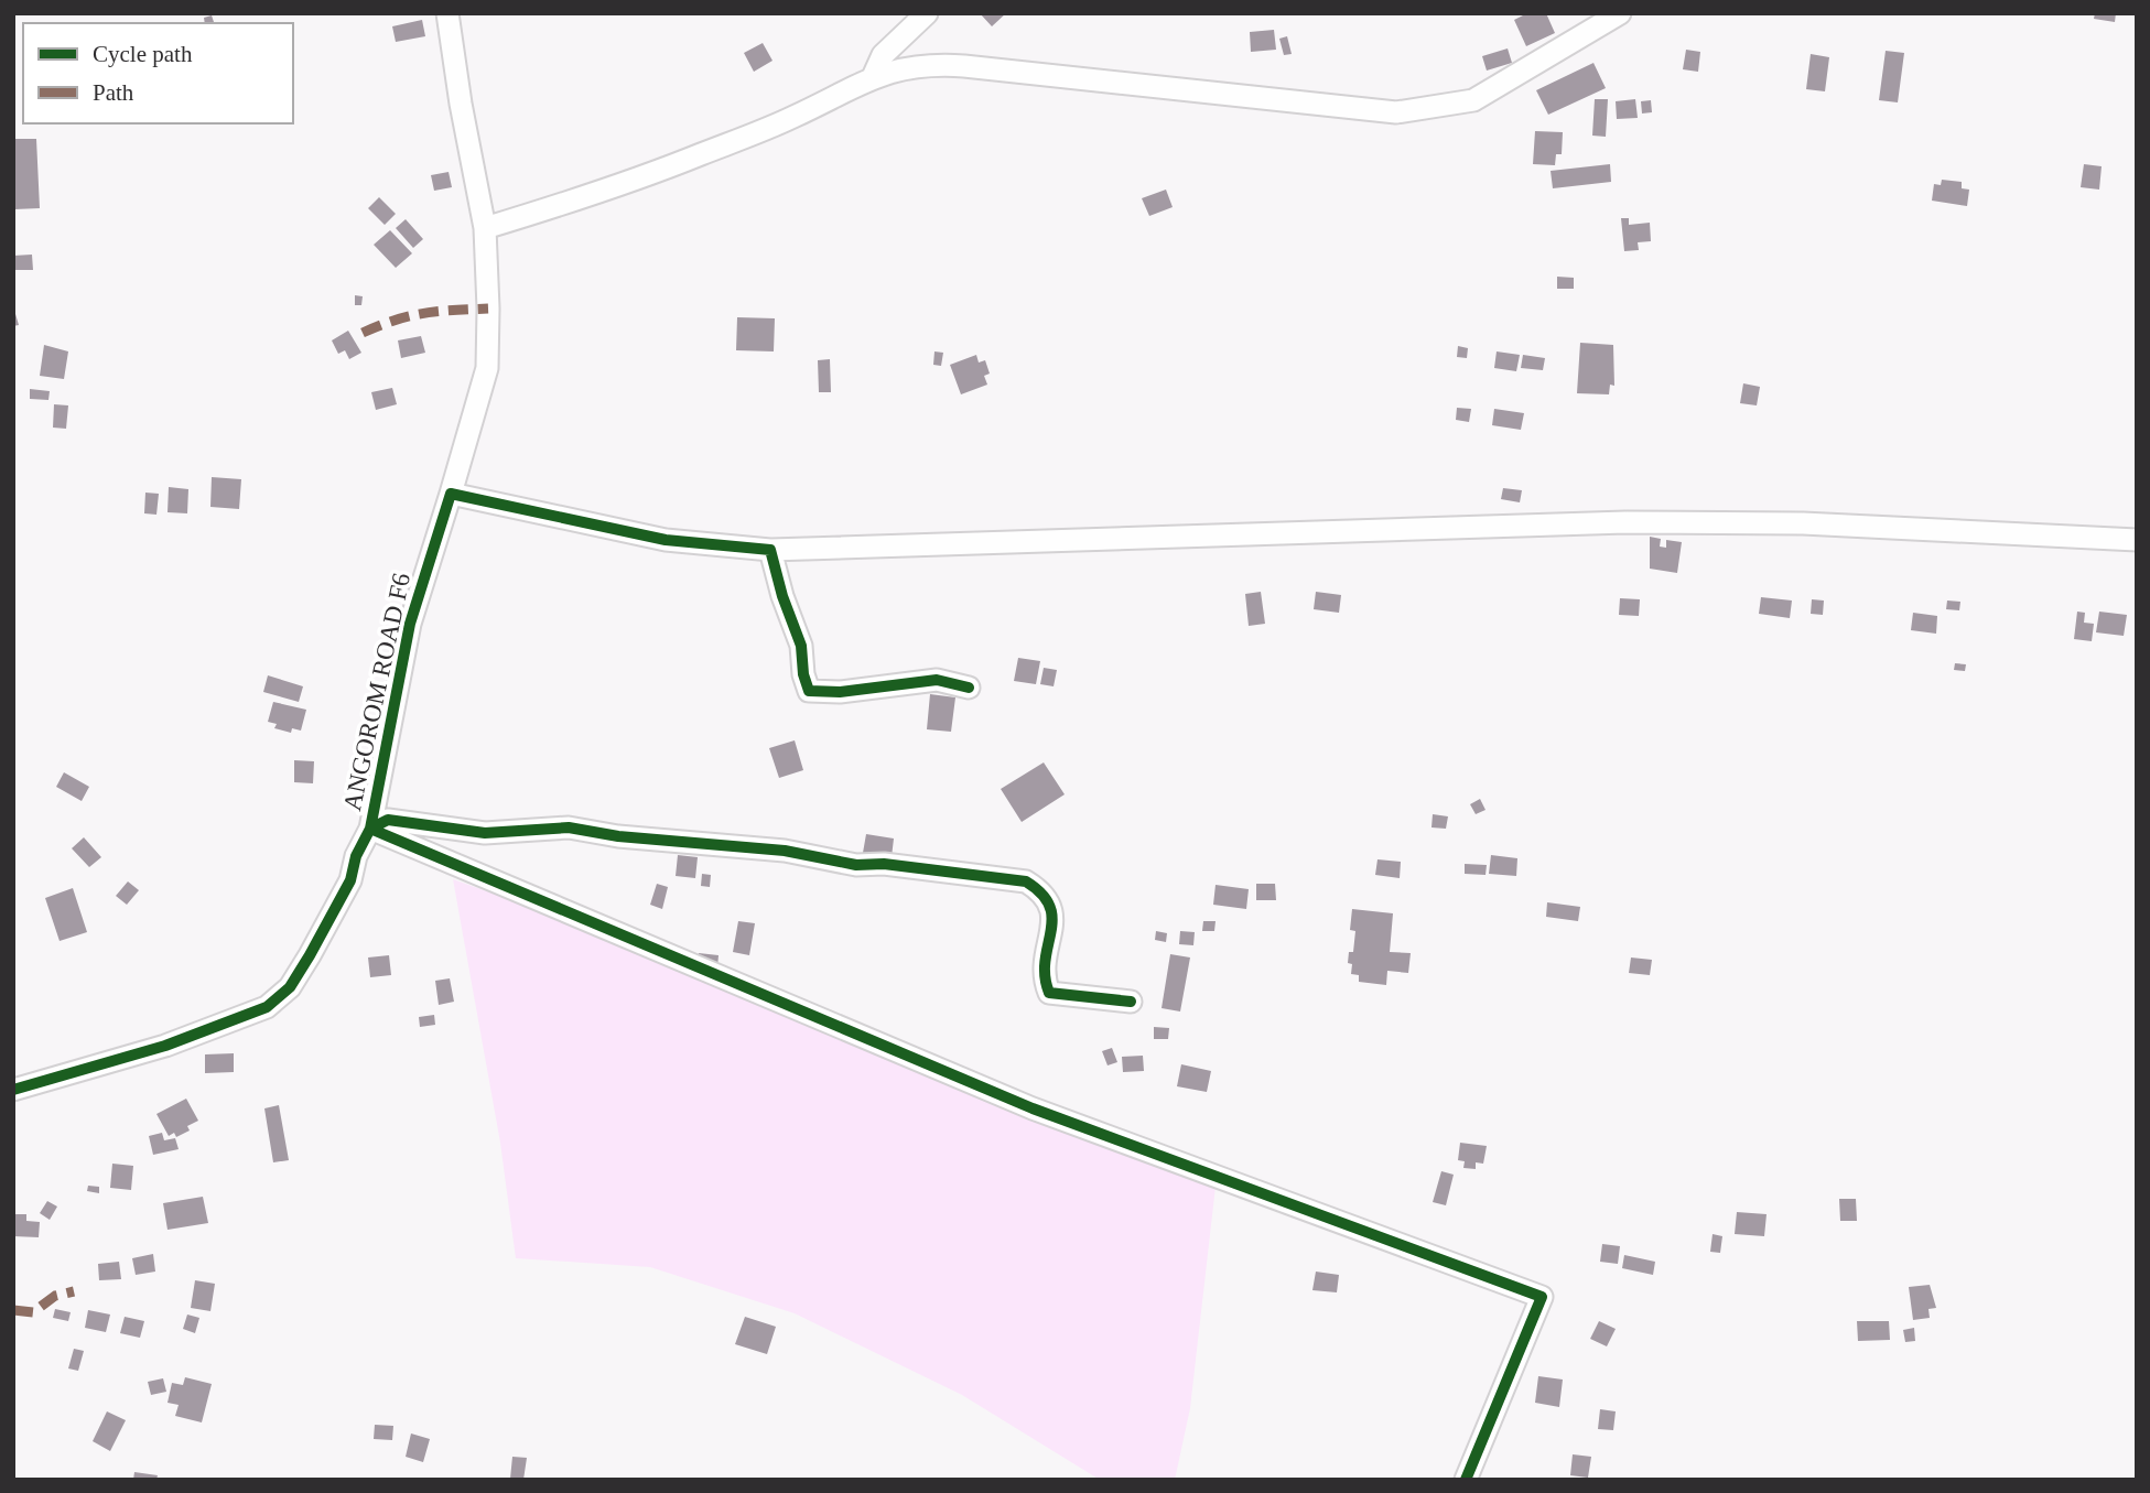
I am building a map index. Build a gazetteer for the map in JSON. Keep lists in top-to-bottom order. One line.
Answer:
{"streets":{"street":["ANGOROM ROAD F6"]},"legend":["Cycle path","Path"]}
